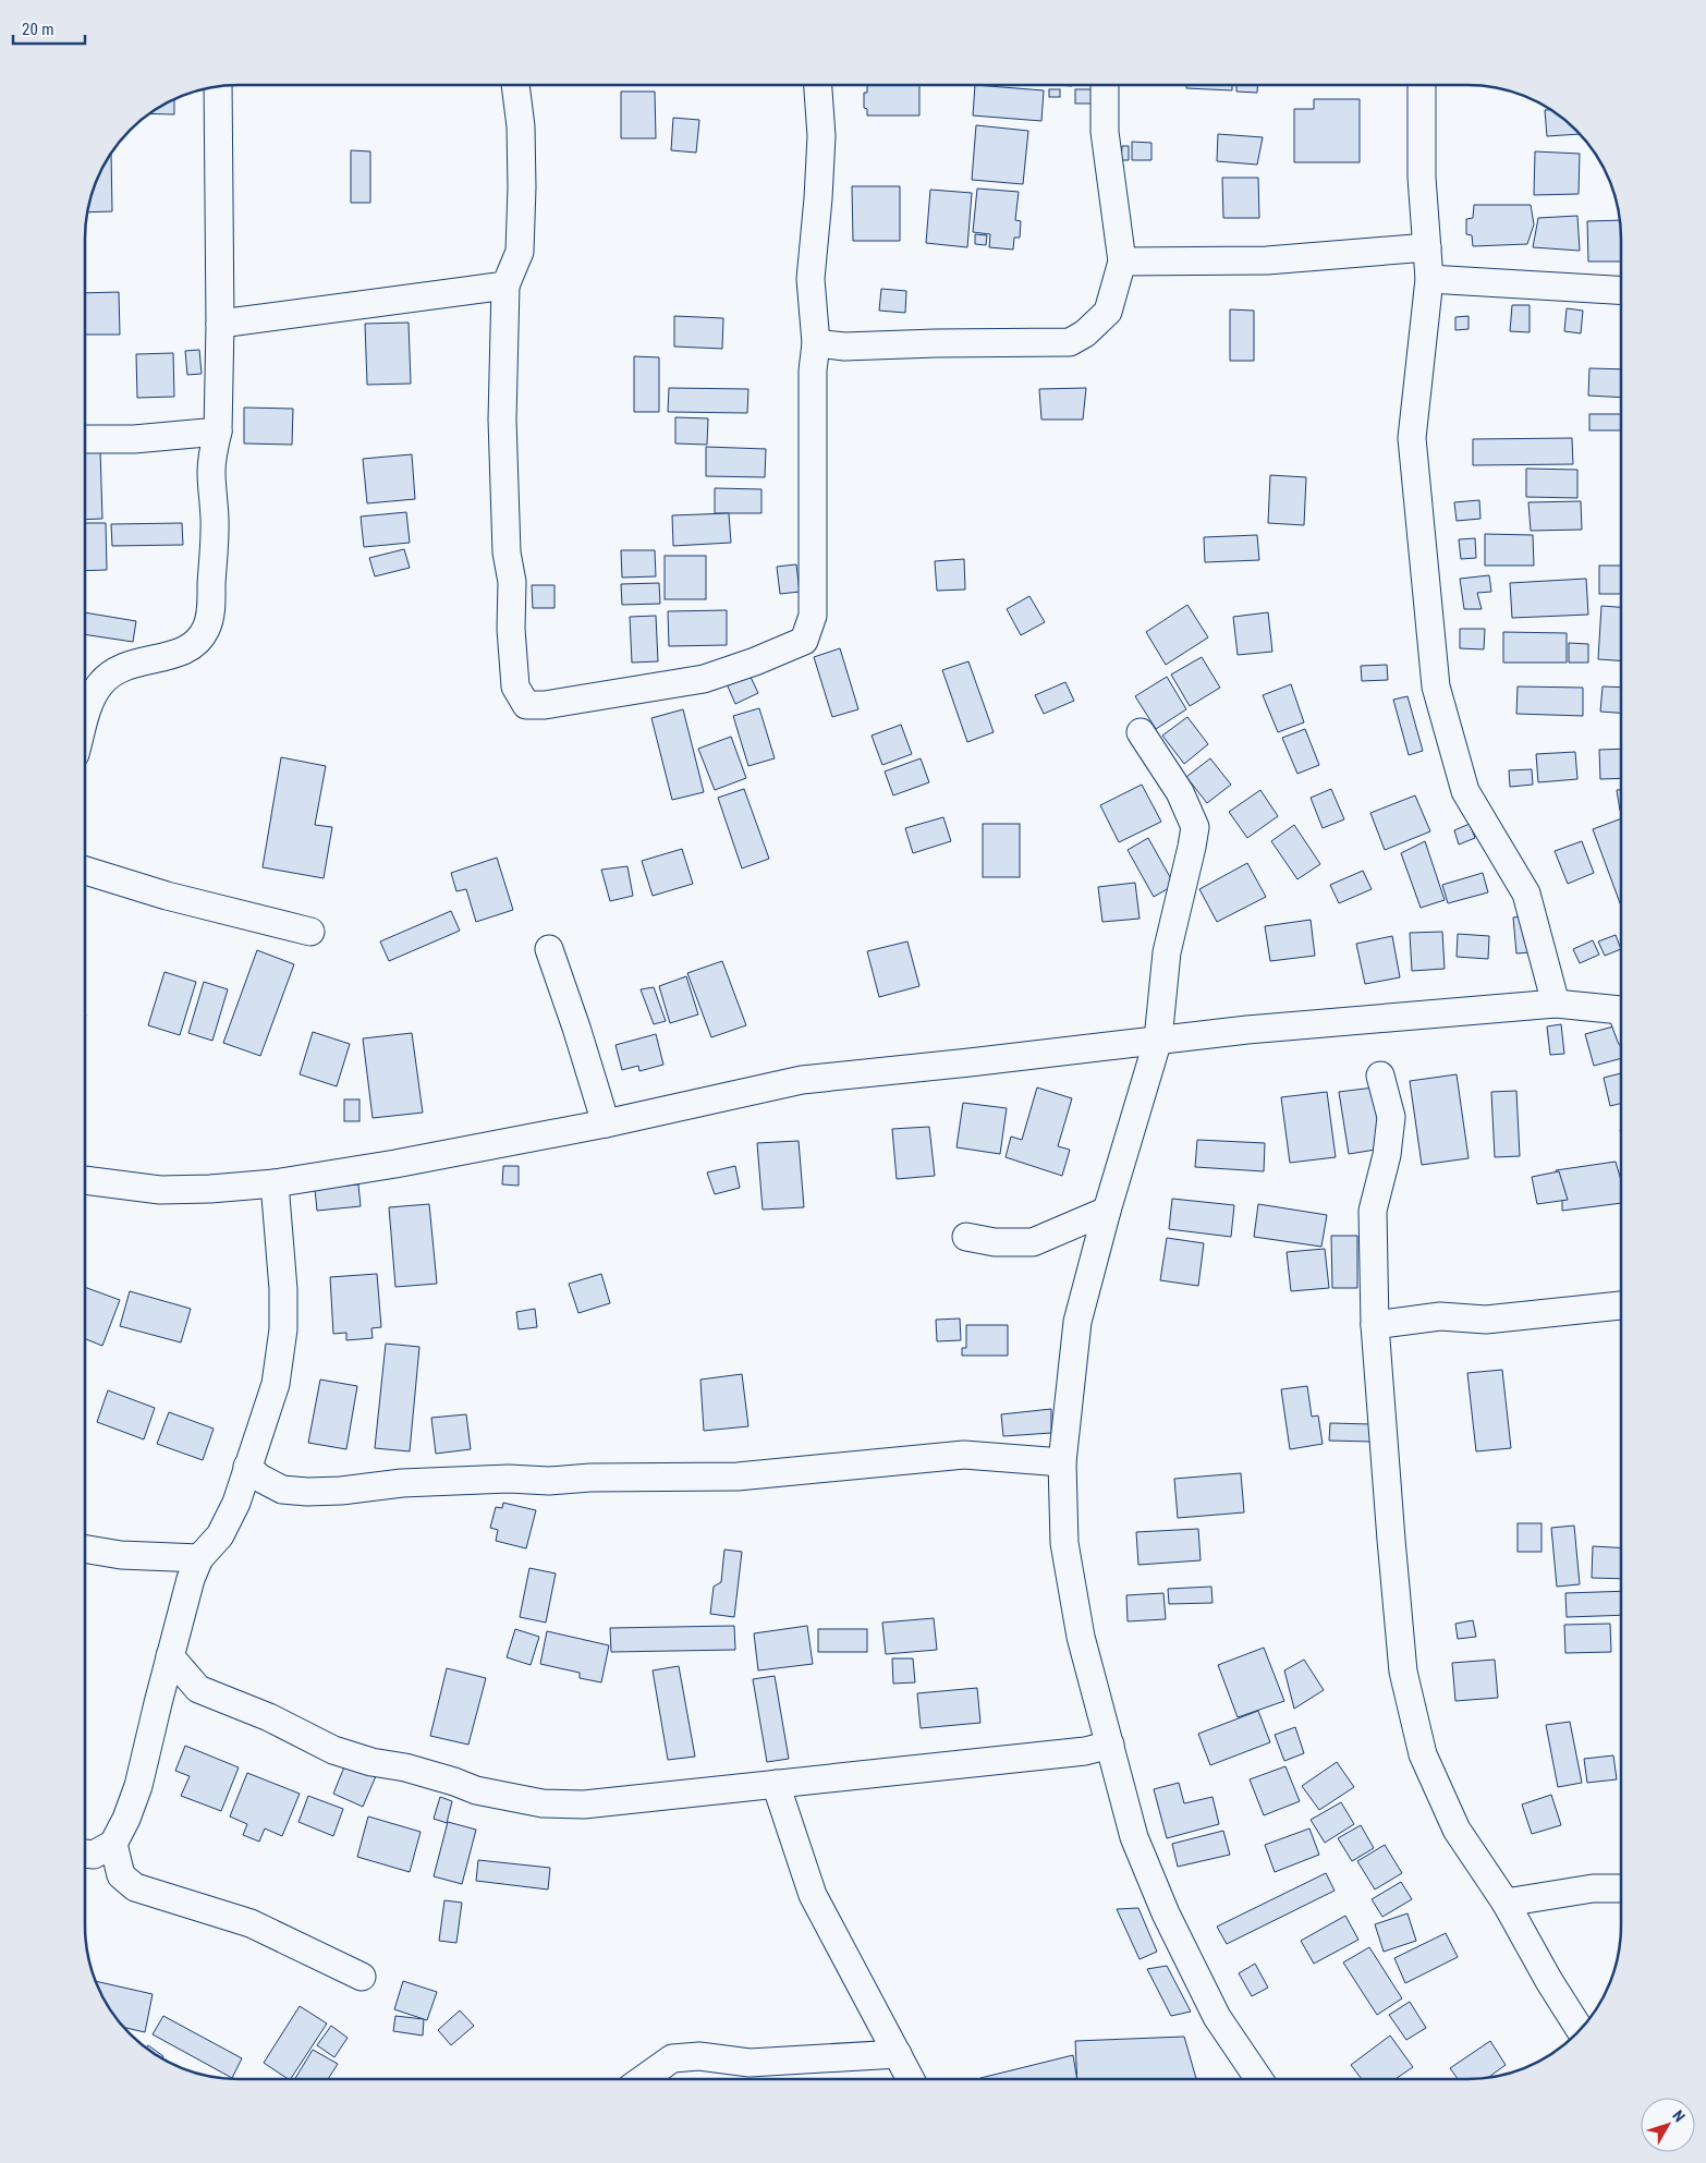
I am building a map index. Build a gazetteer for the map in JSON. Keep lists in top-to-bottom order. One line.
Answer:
{"scale_bar":"20 m","north":"top right"}
